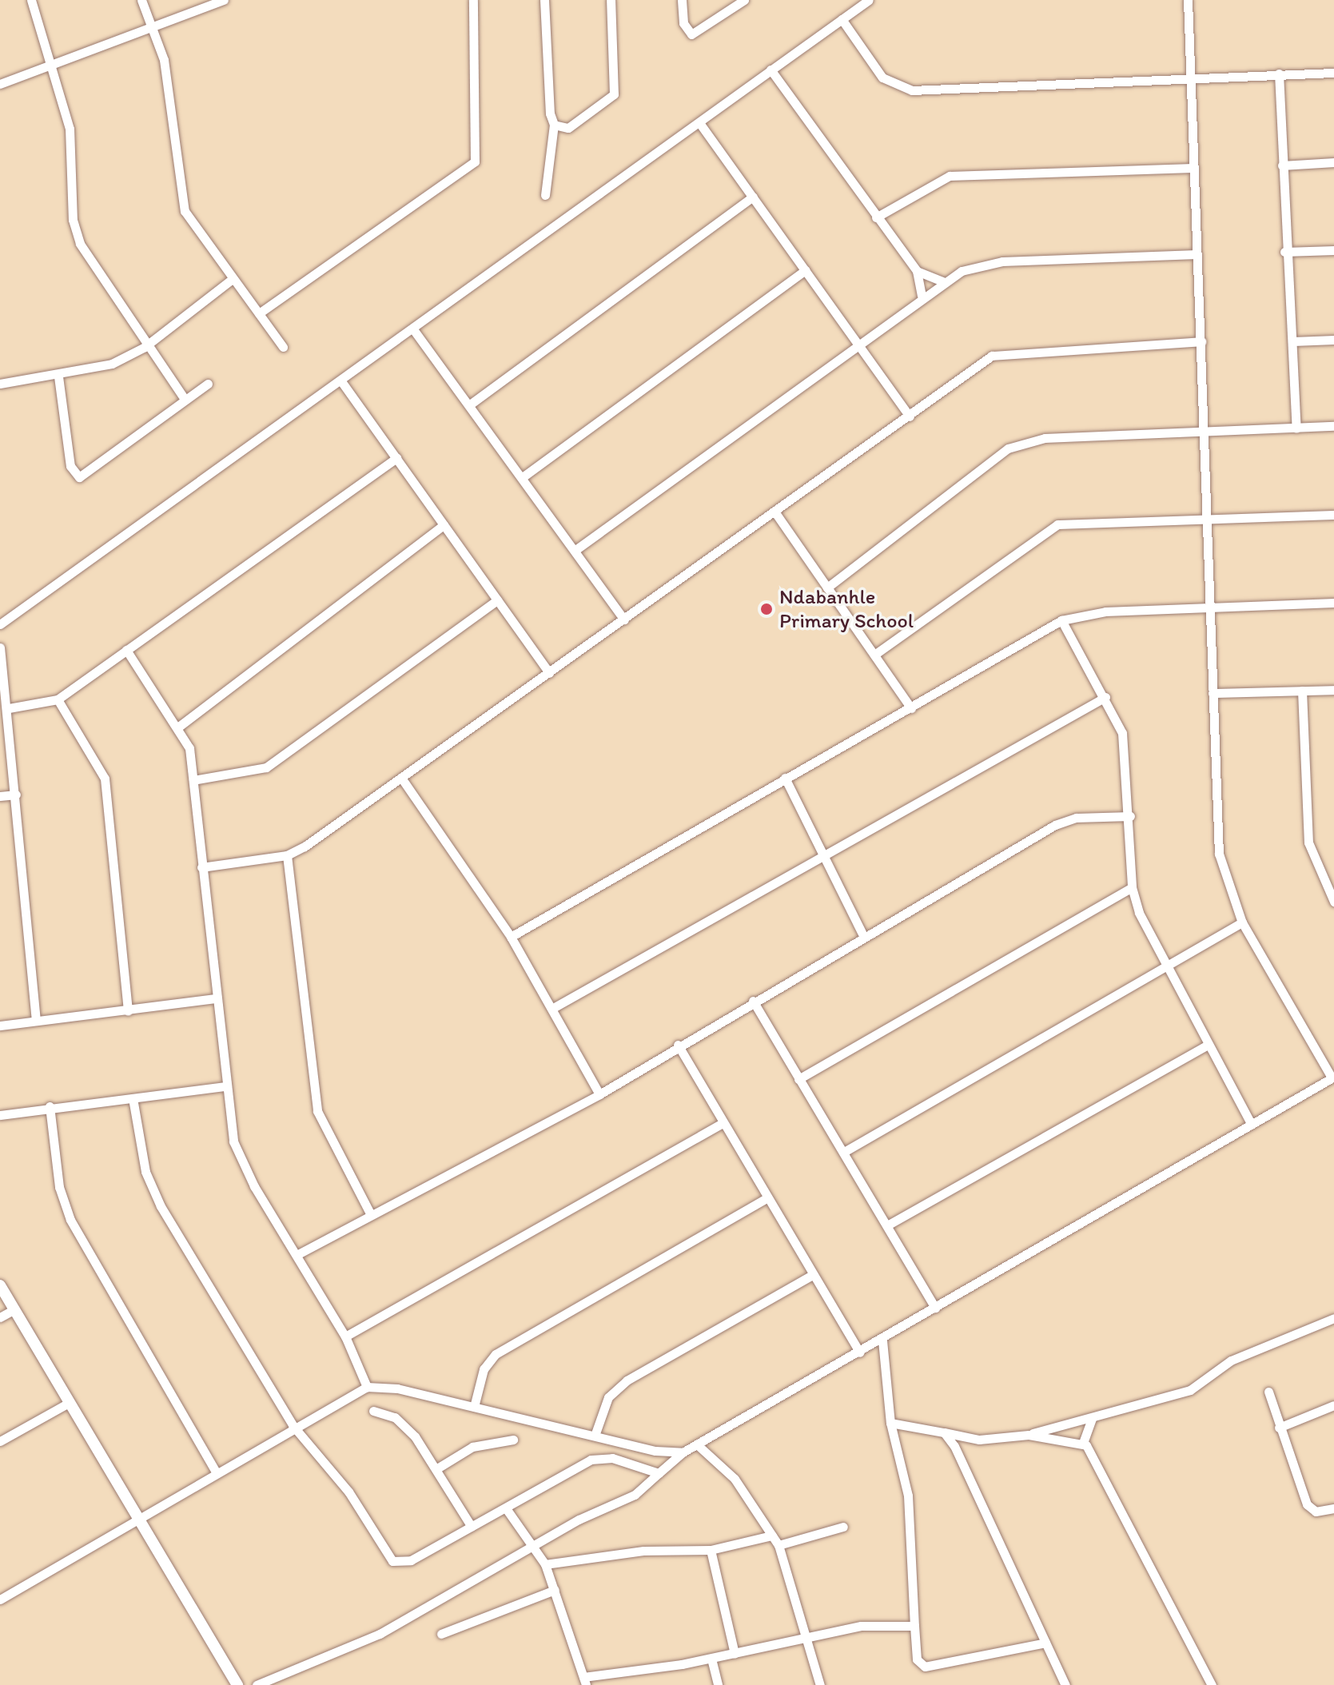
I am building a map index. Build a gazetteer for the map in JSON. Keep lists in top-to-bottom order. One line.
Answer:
{"places":["Ndabanhle Primary School"]}
